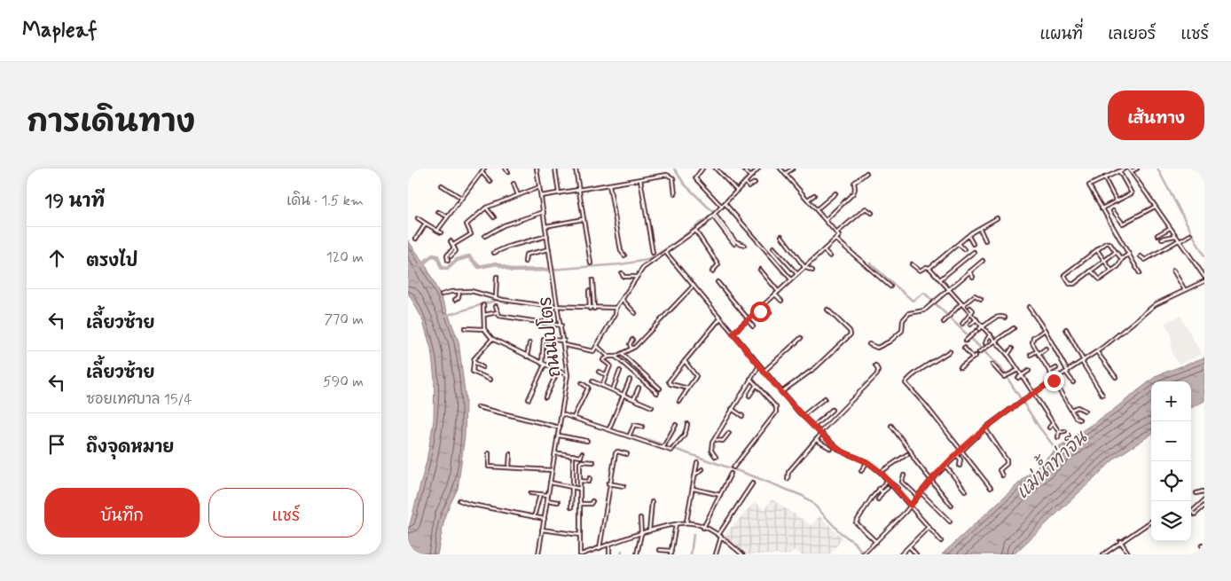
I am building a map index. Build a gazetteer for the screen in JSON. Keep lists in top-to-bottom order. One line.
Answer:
{"streets":{"street":["ถนนเปโตร"]},"water":["แม่น้ำท่าจีน"],"page":{"header":"Mapleaf","nav":["แผนที่","เลเยอร์","แชร์"],"title":"การเดินทาง","buttons":["เส้นทาง",["บันทึก","แชร์"]],"heading":["19 นาที","เดิน · 1.5 km"],"list":[["ตรงไป","120 m"],["เลี้ยวซ้าย","770 m"],["เลี้ยวซ้าย","ซอยเทศบาล 15/4","590 m"],"ถึงจุดหมาย"],"map_buttons":["+","−"]}}
